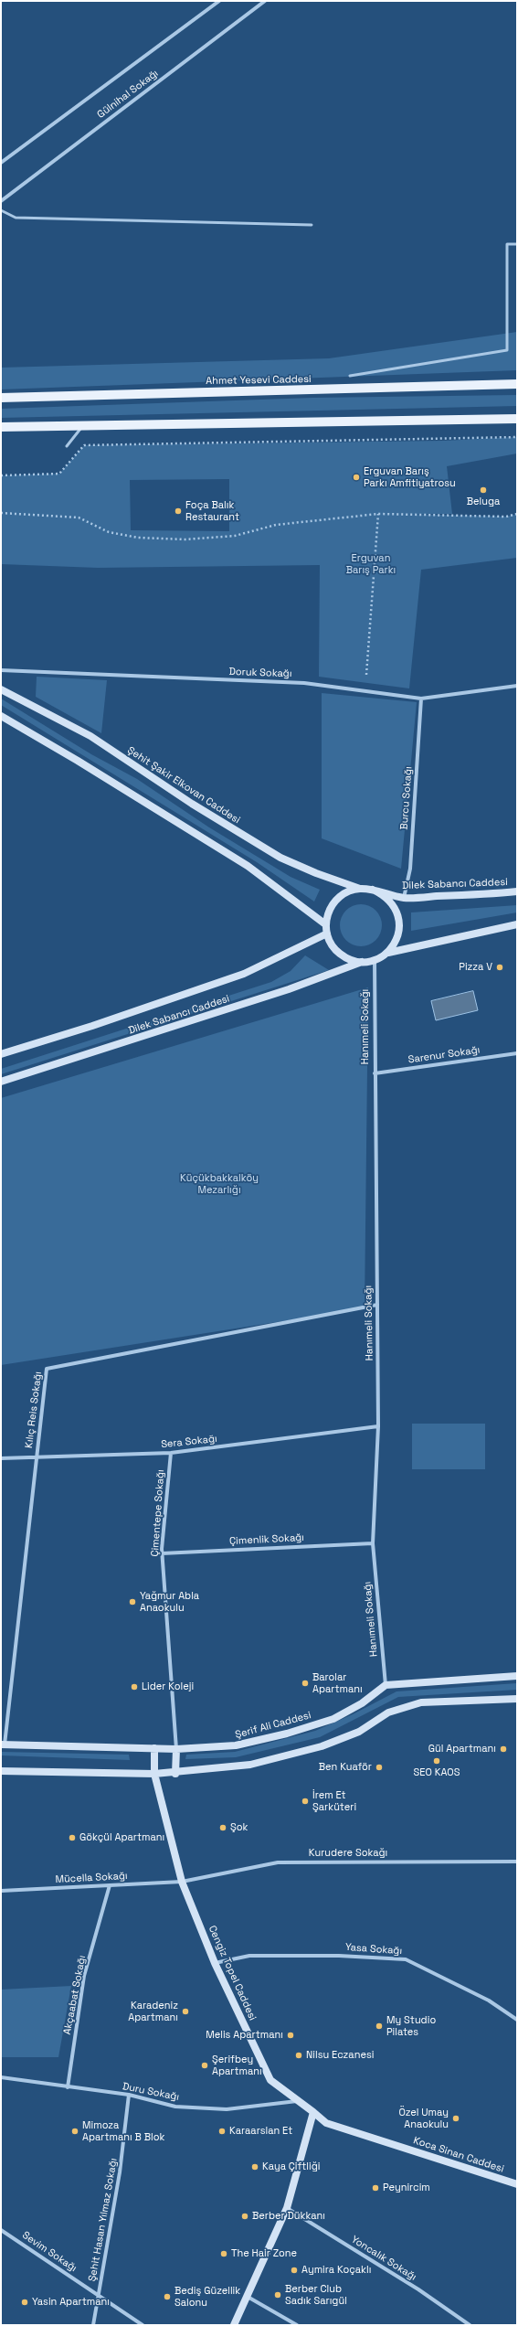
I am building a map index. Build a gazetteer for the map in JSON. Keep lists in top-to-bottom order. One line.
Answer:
{"streets":{"main road":["Ahmet Yesevi Caddesi"],"street":["Gülnihal Sokağı","Doruk Sokağı","Şehit Şakir Elkovan Caddesi","Burcu Sokağı","Dilek Sabancı Caddesi","Hanımeli Sokağı","Sarenur Sokağı","Kılıç Reis Sokağı","Sera Sokağı","Çimentepe Sokağı","Çimenlik Sokağı","Şerif Ali Caddesi","Kurudere Sokağı","Mücella Sokağı","Yasa Sokağı","Cengiz Topel Caddesi","Akçaabat Sokağı","Duru Sokağı","Koca Sinan Caddesi","Şehit Hasan Yılmaz Sokağı","Sevim Sokağı","Yoncalık Sokağı"]},"crossings":[["Doruk Sokağı","Burcu Sokağı"],["Şehit Şakir Elkovan Caddesi","Dilek Sabancı Caddesi"],["Şehit Şakir Elkovan Caddesi","Hanımeli Sokağı"],["Burcu Sokağı","Dilek Sabancı Caddesi"],["Dilek Sabancı Caddesi","Hanımeli Sokağı"],["Hanımeli Sokağı","Sarenur Sokağı"],["Hanımeli Sokağı","Kılıç Reis Sokağı"],["Hanımeli Sokağı","Sera Sokağı"],["Hanımeli Sokağı","Çimenlik Sokağı"],["Hanımeli Sokağı","Şerif Ali Caddesi"],["Kılıç Reis Sokağı","Sera Sokağı"],["Kılıç Reis Sokağı","Şerif Ali Caddesi"],["Sera Sokağı","Çimentepe Sokağı"],["Çimentepe Sokağı","Çimenlik Sokağı"],["Çimentepe Sokağı","Şerif Ali Caddesi"],["Şerif Ali Caddesi","Cengiz Topel Caddesi"],["Kurudere Sokağı","Mücella Sokağı"],["Kurudere Sokağı","Cengiz Topel Caddesi"],["Mücella Sokağı","Cengiz Topel Caddesi"],["Mücella Sokağı","Akçaabat Sokağı"],["Yasa Sokağı","Cengiz Topel Caddesi"],["Cengiz Topel Caddesi","Duru Sokağı"],["Cengiz Topel Caddesi","Koca Sinan Caddesi"],["Akçaabat Sokağı","Duru Sokağı"],["Duru Sokağı","Şehit Hasan Yılmaz Sokağı"],["Şehit Hasan Yılmaz Sokağı","Sevim Sokağı"]],"parks":["Erguvan Barış Parkı","Küçükbakkalköy Mezarlığı"],"places":["Erguvan Barış Parkı Amfitiyatrosu","Beluga","Foça Balık Restaurant","Pizza V","Yağmur Abla Anaokulu","Barolar Apartmanı","Lider Koleji","Gül Apartmanı","SEO KAOS","Ben Kuaför","İrem Et Şarküteri","Şok","Gökçül Apartmanı","Karadeniz Apartmanı","My Studio Pilates","Melis Apartmanı","Nilsu Eczanesi","Şerifbey Apartmanı","Özel Umay Anaokulu","Mimoza Apartmanı B Blok","Karaarslan Et","Kaya Çiftliği","Peynircim","Berber Dükkanı","The Hair Zone","Aymira Koçaklı","Berber Club Sadık Sarıgül","Bediş Güzellik Salonu","Yasin Apartmanı"]}
